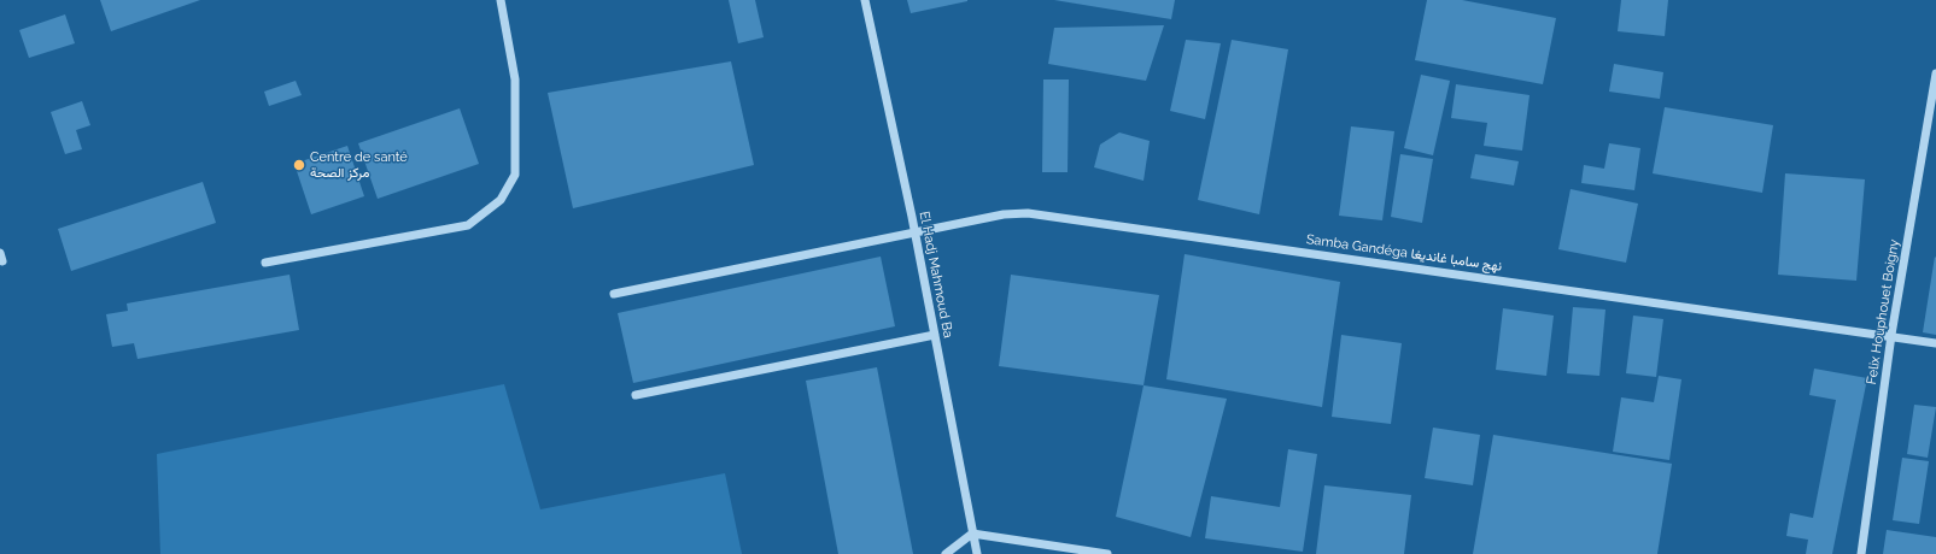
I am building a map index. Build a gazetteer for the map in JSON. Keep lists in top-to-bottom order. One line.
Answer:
{"streets":{"street":["Samba Gandéga نهج سامبا غانديغا","El Hadj Mahmoud Ba","Felix Houphouet Boigny"]},"crossings":[["Samba Gandéga نهج سامبا غانديغا","El Hadj Mahmoud Ba"],["Samba Gandéga نهج سامبا غانديغا","Felix Houphouet Boigny"]],"places":["Centre de santé مركز الصحة"]}
